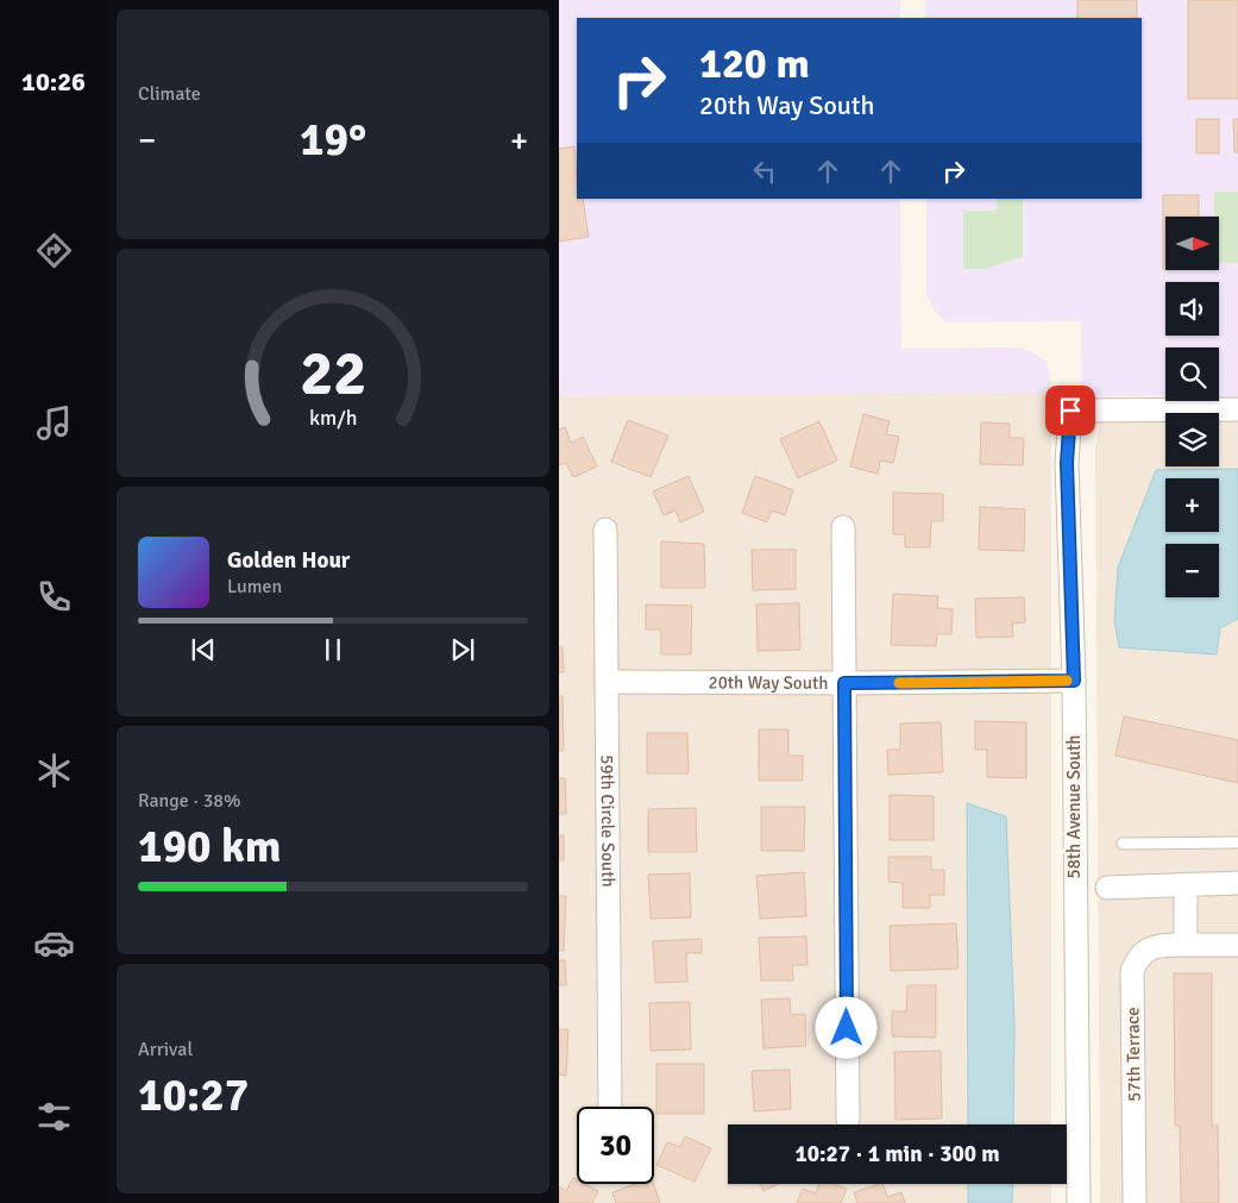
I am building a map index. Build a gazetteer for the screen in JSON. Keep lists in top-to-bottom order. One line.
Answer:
{"streets":{"street":["20th Way South","58th Avenue South","59th Circle South","57th Terrace"]},"crossings":[["20th Way South","58th Avenue South"],["20th Way South","59th Circle South"]],"north":"right","page":{"tabs":"10:26","tile":["Climate",["Range · 38%","190 km"],["Arrival","10:27"]],"turn":["120 m","20th Way South"],"heat":["−","19°","+"],"map_buttons":["+","−"],"song":["Golden Hour","Lumen"],"limit":"30","trip":"10:27 · 1 min · 300 m","gauge":["22","km/h"]}}
